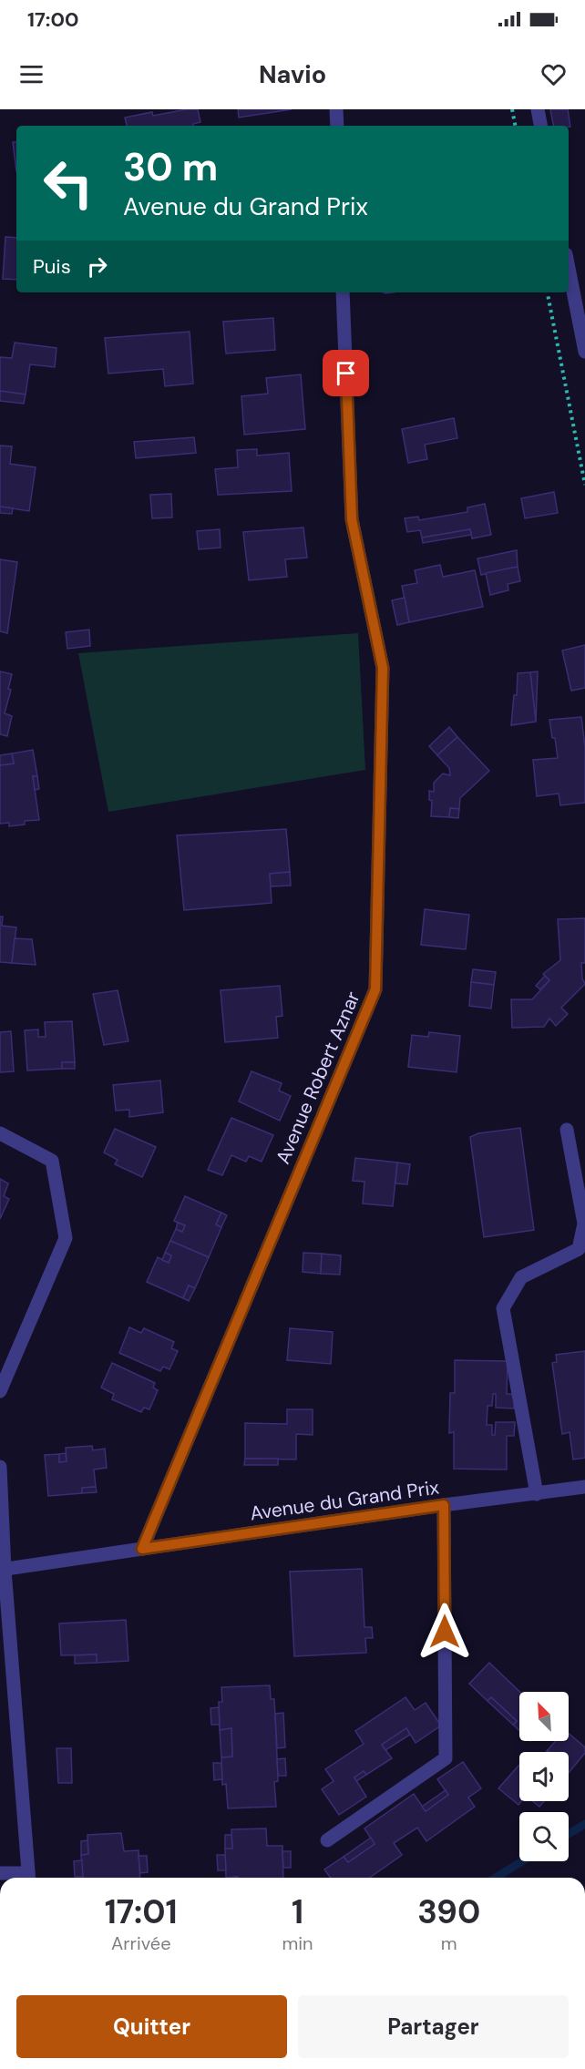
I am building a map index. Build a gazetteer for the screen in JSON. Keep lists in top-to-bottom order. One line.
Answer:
{"streets":{"street":["Avenue Robert Aznar","Avenue du Grand Prix"]},"crossings":[["Avenue Robert Aznar","Avenue du Grand Prix"]],"north":"top left","page":{"status":"17:00","header":"Navio","turn":["30 m","Avenue du Grand Prix"],"then":"Puis","eta":["17:01","Arrivée","1","min","390","m"],"buttons":["Quitter","Partager"]}}
